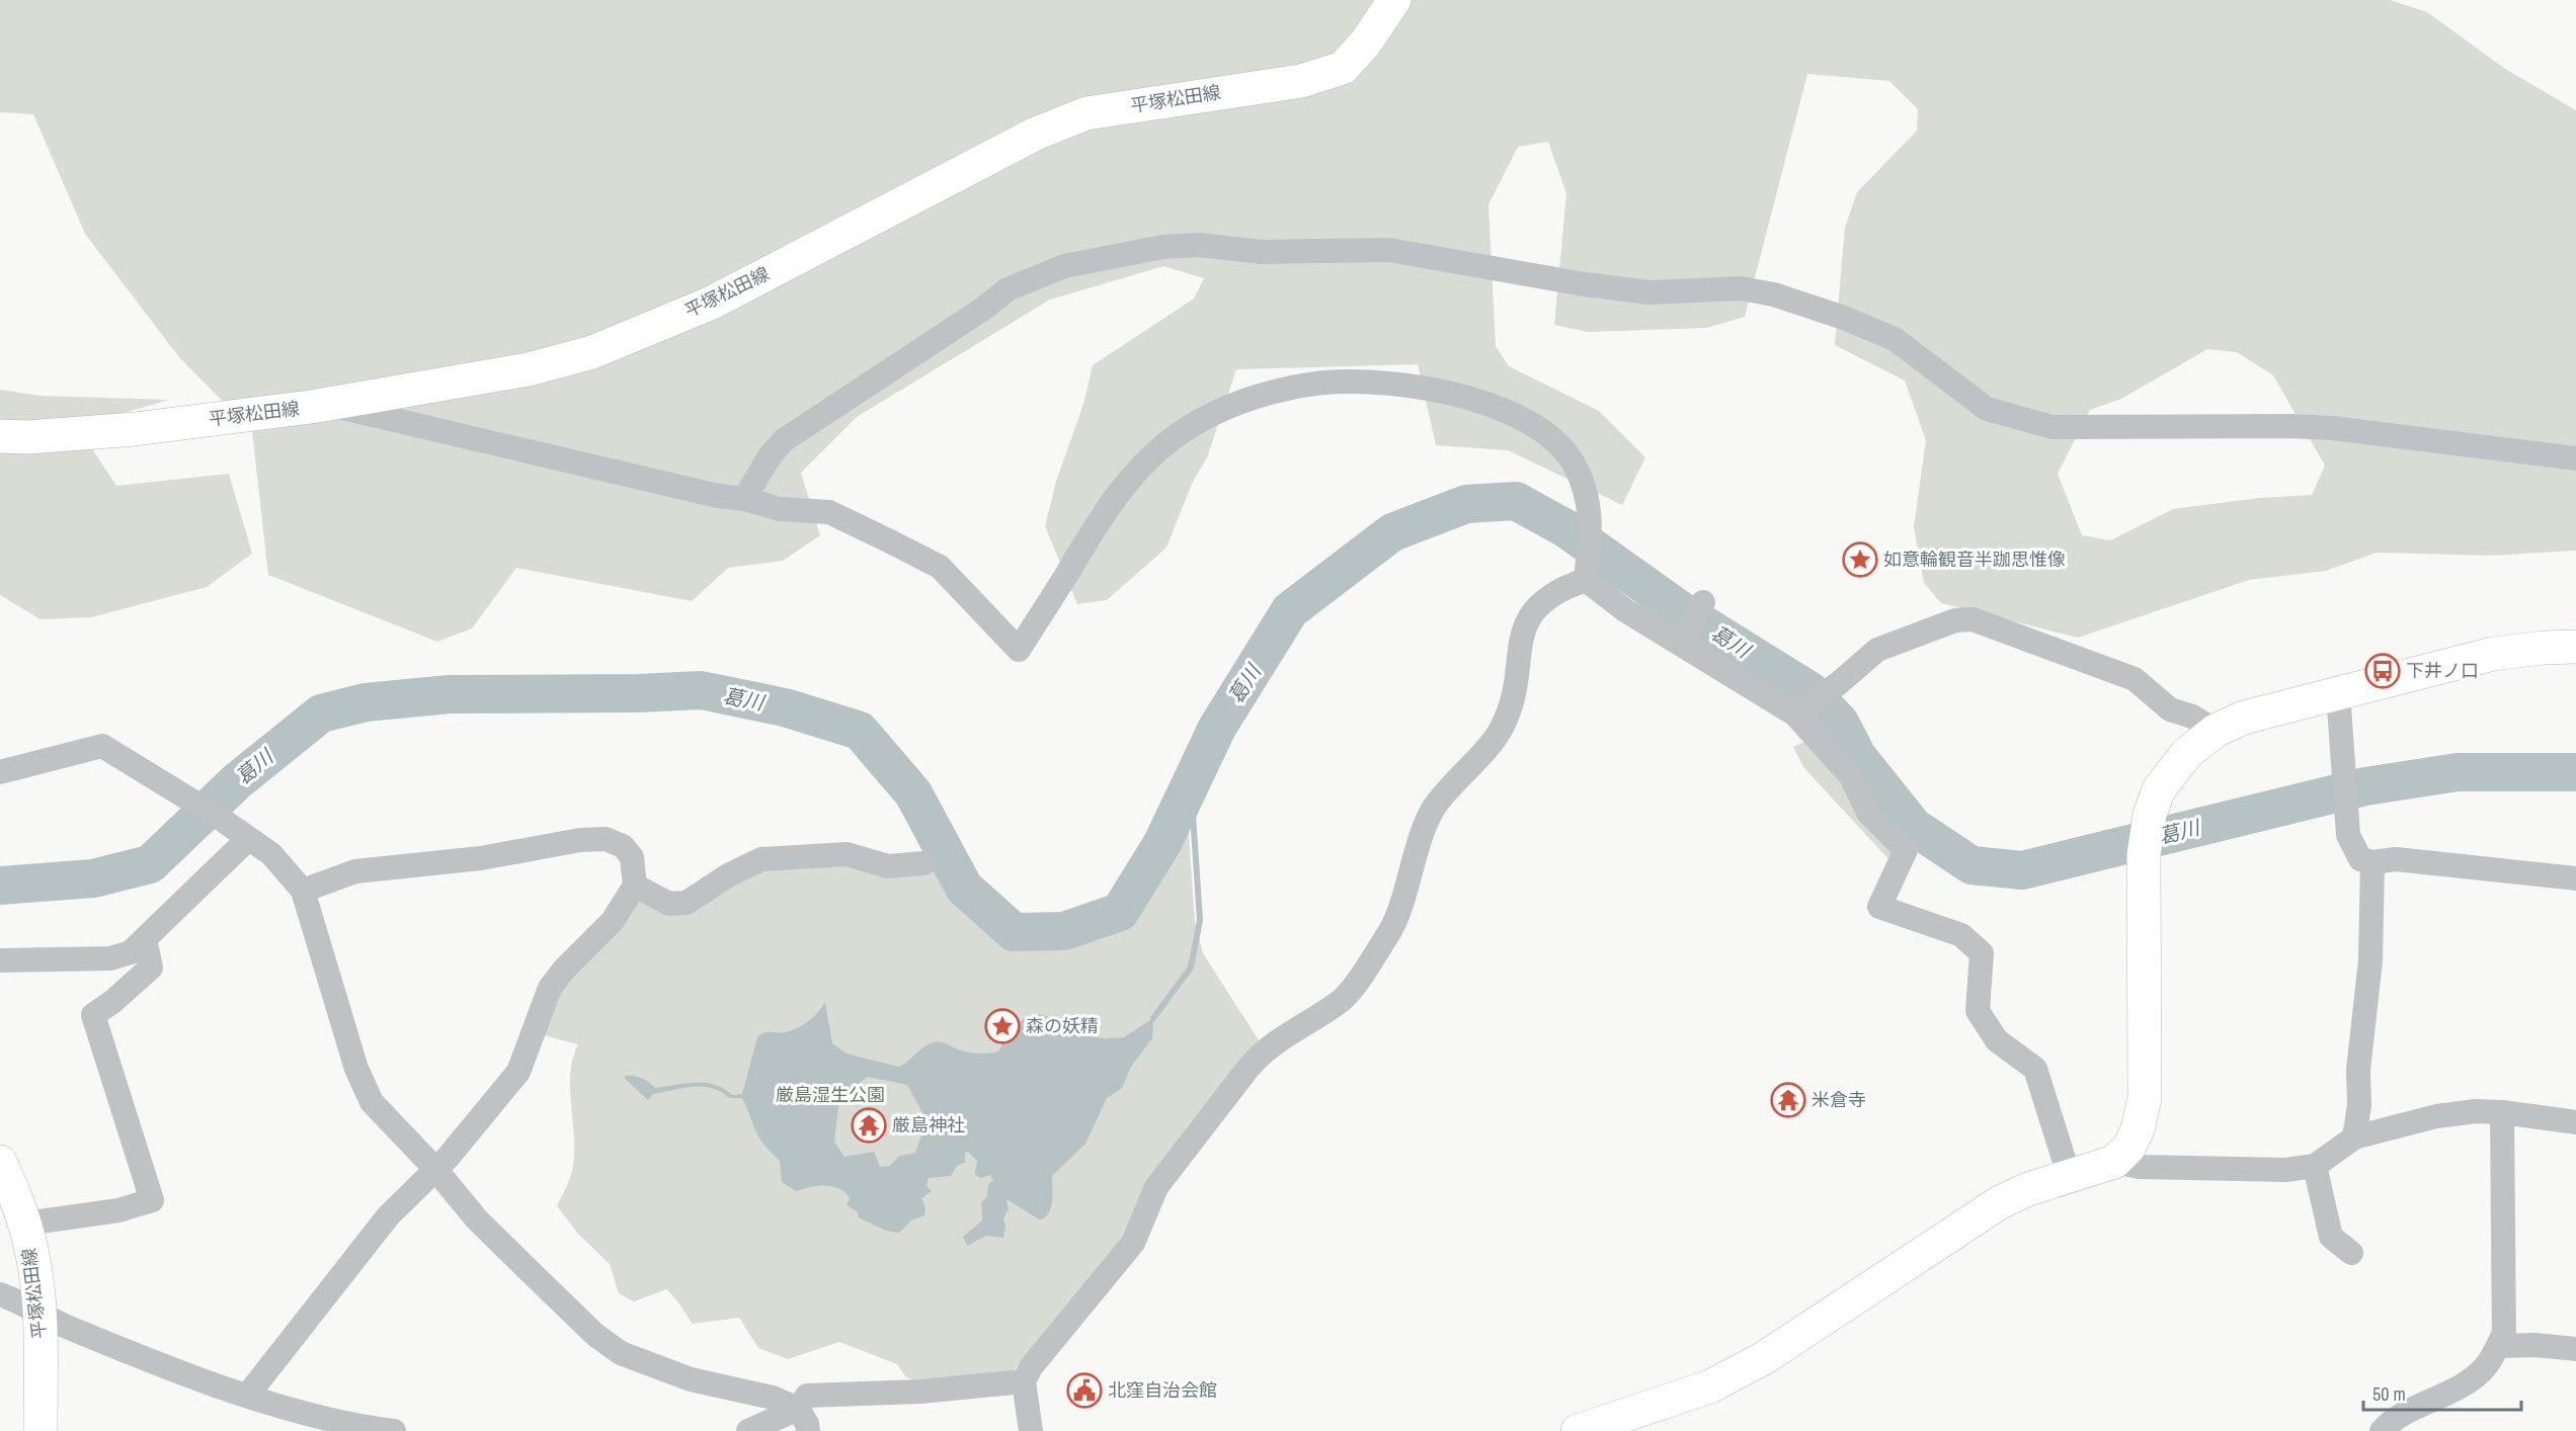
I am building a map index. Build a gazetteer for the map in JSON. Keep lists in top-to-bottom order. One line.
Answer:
{"streets":{"main road":["平塚松田線"]},"water":["葛川"],"parks":["厳島湿生公園"],"places":{"place":["如意輪観音半跏思惟像","森の妖精"],"bus stop":["下井ノ口"],"temple":["米倉寺","厳島神社"],"public building":["北窪自治会館"]},"scale_bar":"50 m"}
